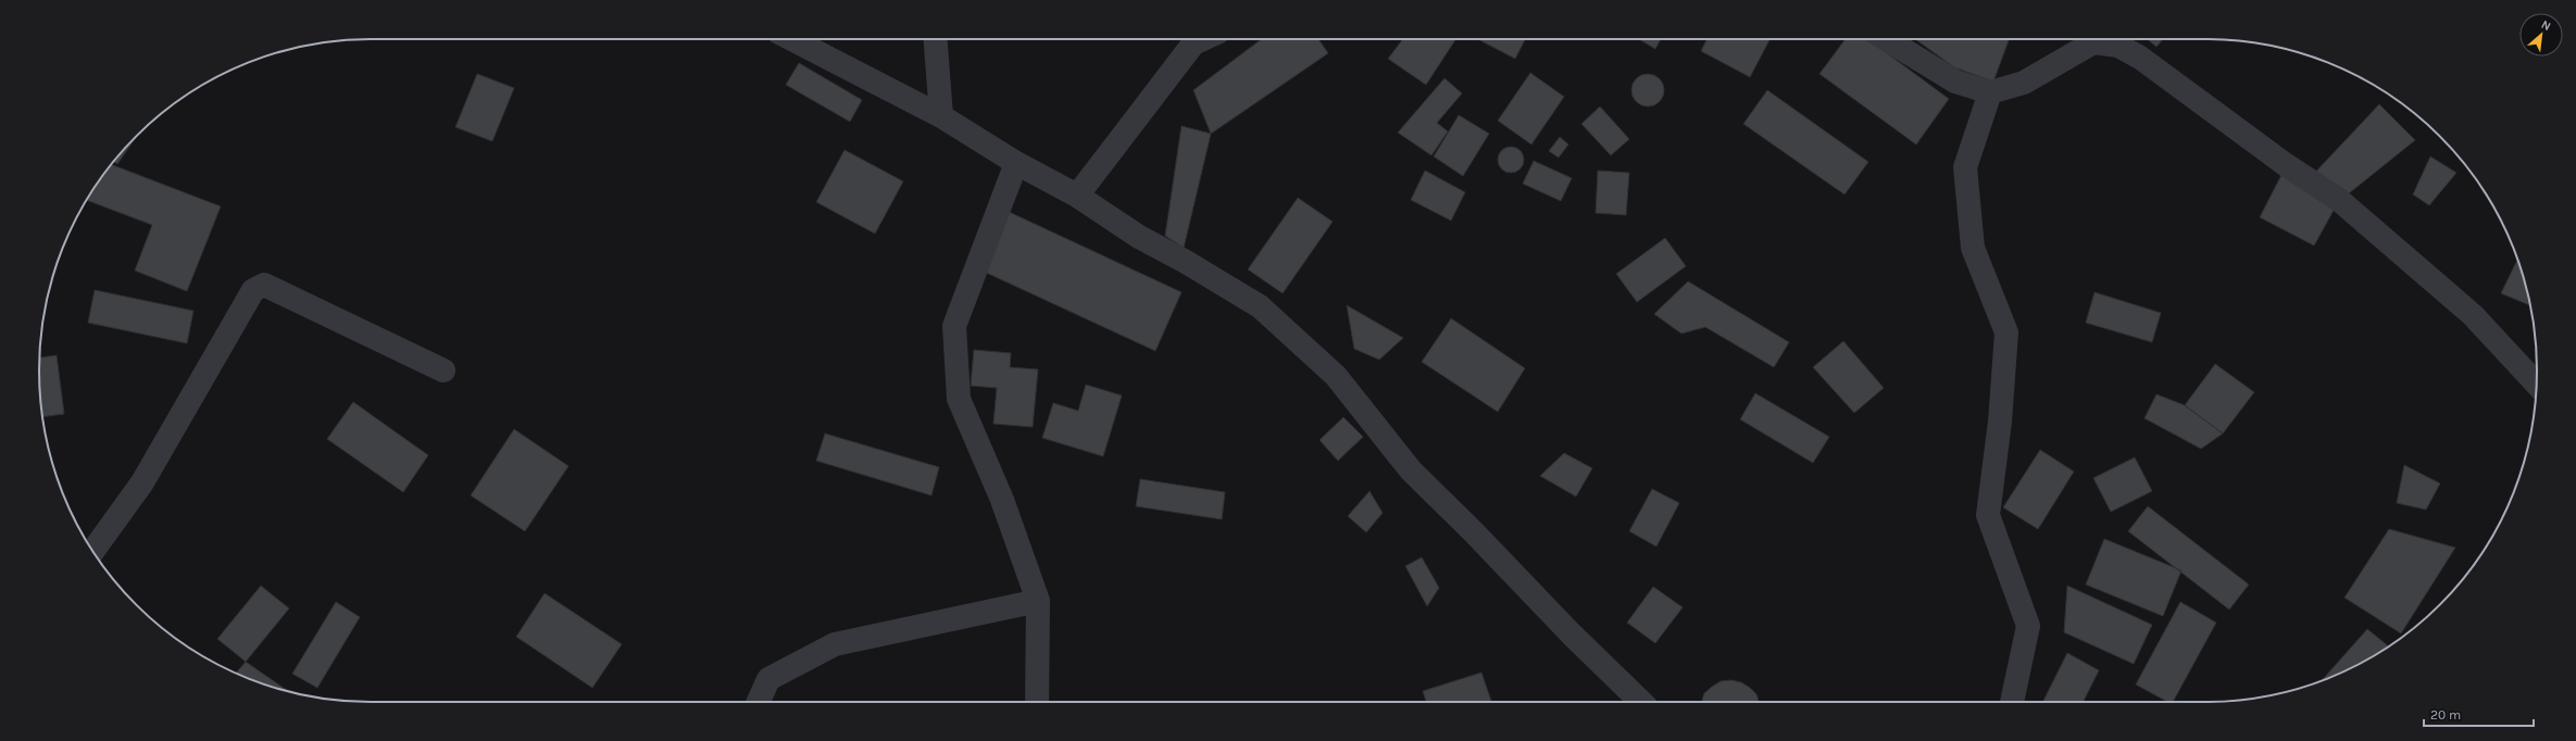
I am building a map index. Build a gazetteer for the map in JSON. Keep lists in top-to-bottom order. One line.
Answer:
{"scale_bar":"20 m","north":"top right"}
